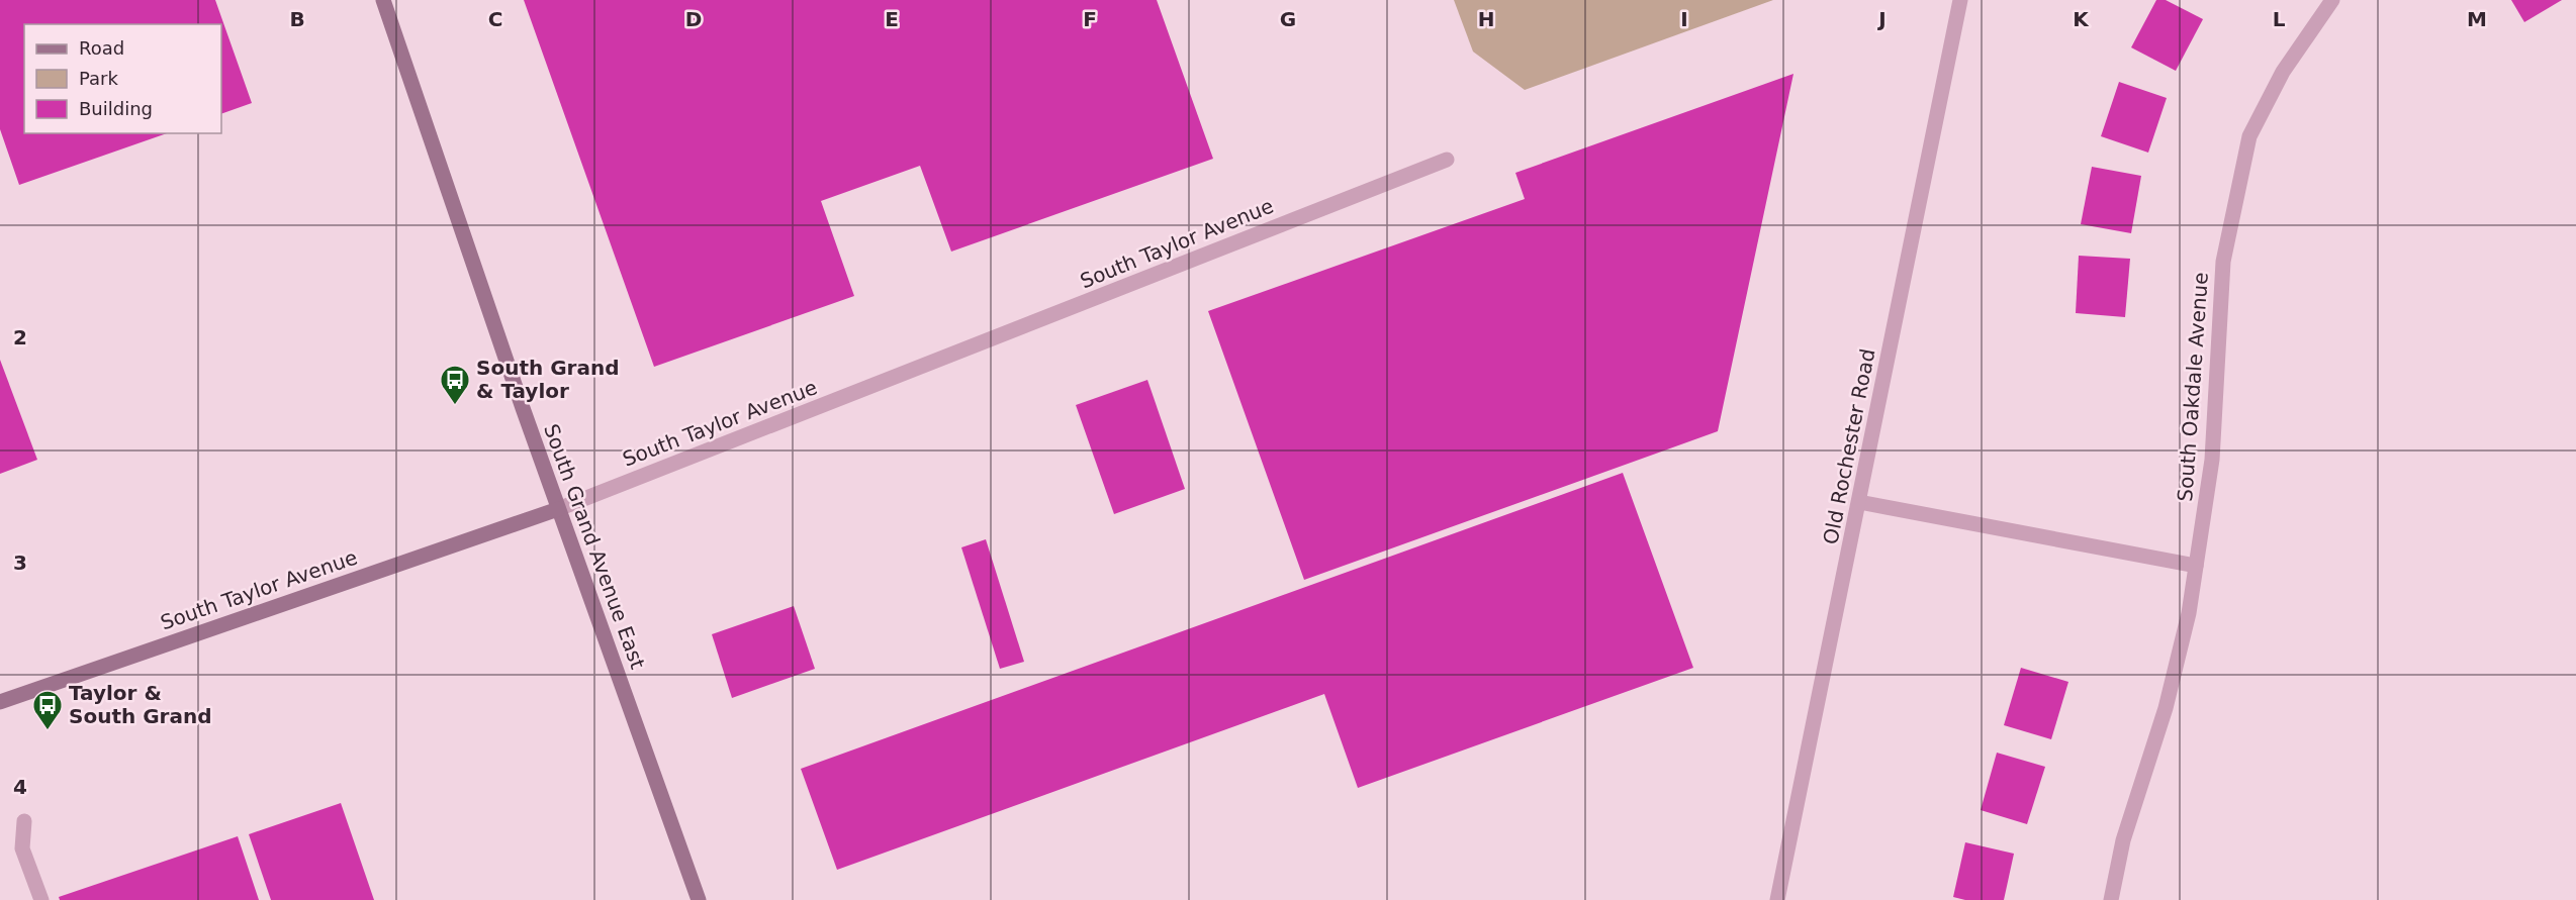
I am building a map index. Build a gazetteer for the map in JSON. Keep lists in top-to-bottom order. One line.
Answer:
{"streets":{"main road":["South Taylor Avenue","South Grand Avenue East"],"street":["South Oakdale Avenue","Old Rochester Road"]},"crossings":[["South Taylor Avenue","South Grand Avenue East"]],"places":{"bus stop":["South Grand & Taylor","Taylor & South Grand"]},"legend":["Road","Park","Building"],"grid":{"columns":["B","C","D","E","F","G","H","I","J","K","L","M"],"rows":["2","3","4"]}}
